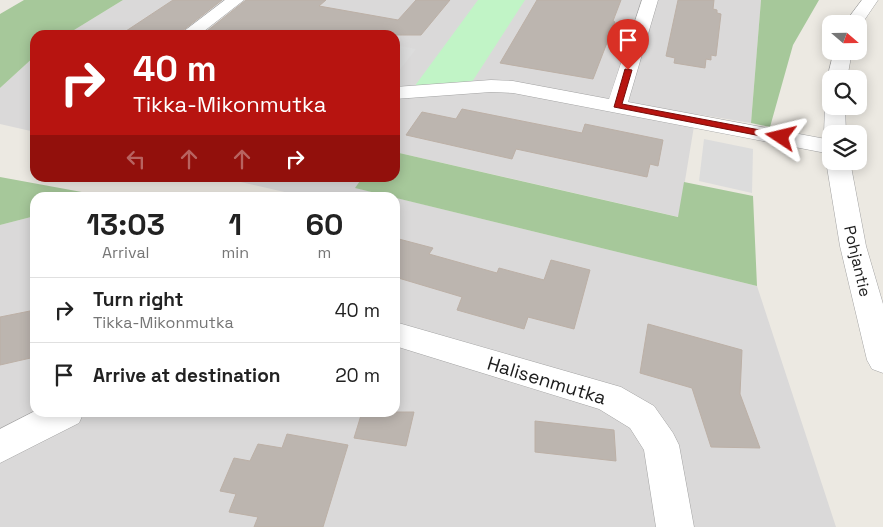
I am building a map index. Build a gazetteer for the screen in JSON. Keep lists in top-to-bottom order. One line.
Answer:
{"streets":{"street":["Pohjantie","Halisenmutka"]},"north":"right","page":{"turn":["40 m","Tikka-Mikonmutka"],"eta":["13:03","Arrival","1","min","60","m"],"list":[{"name":"Turn right","note":"Tikka-Mikonmutka","value":"40 m"},{"name":"Arrive at destination","value":"20 m"}]}}
